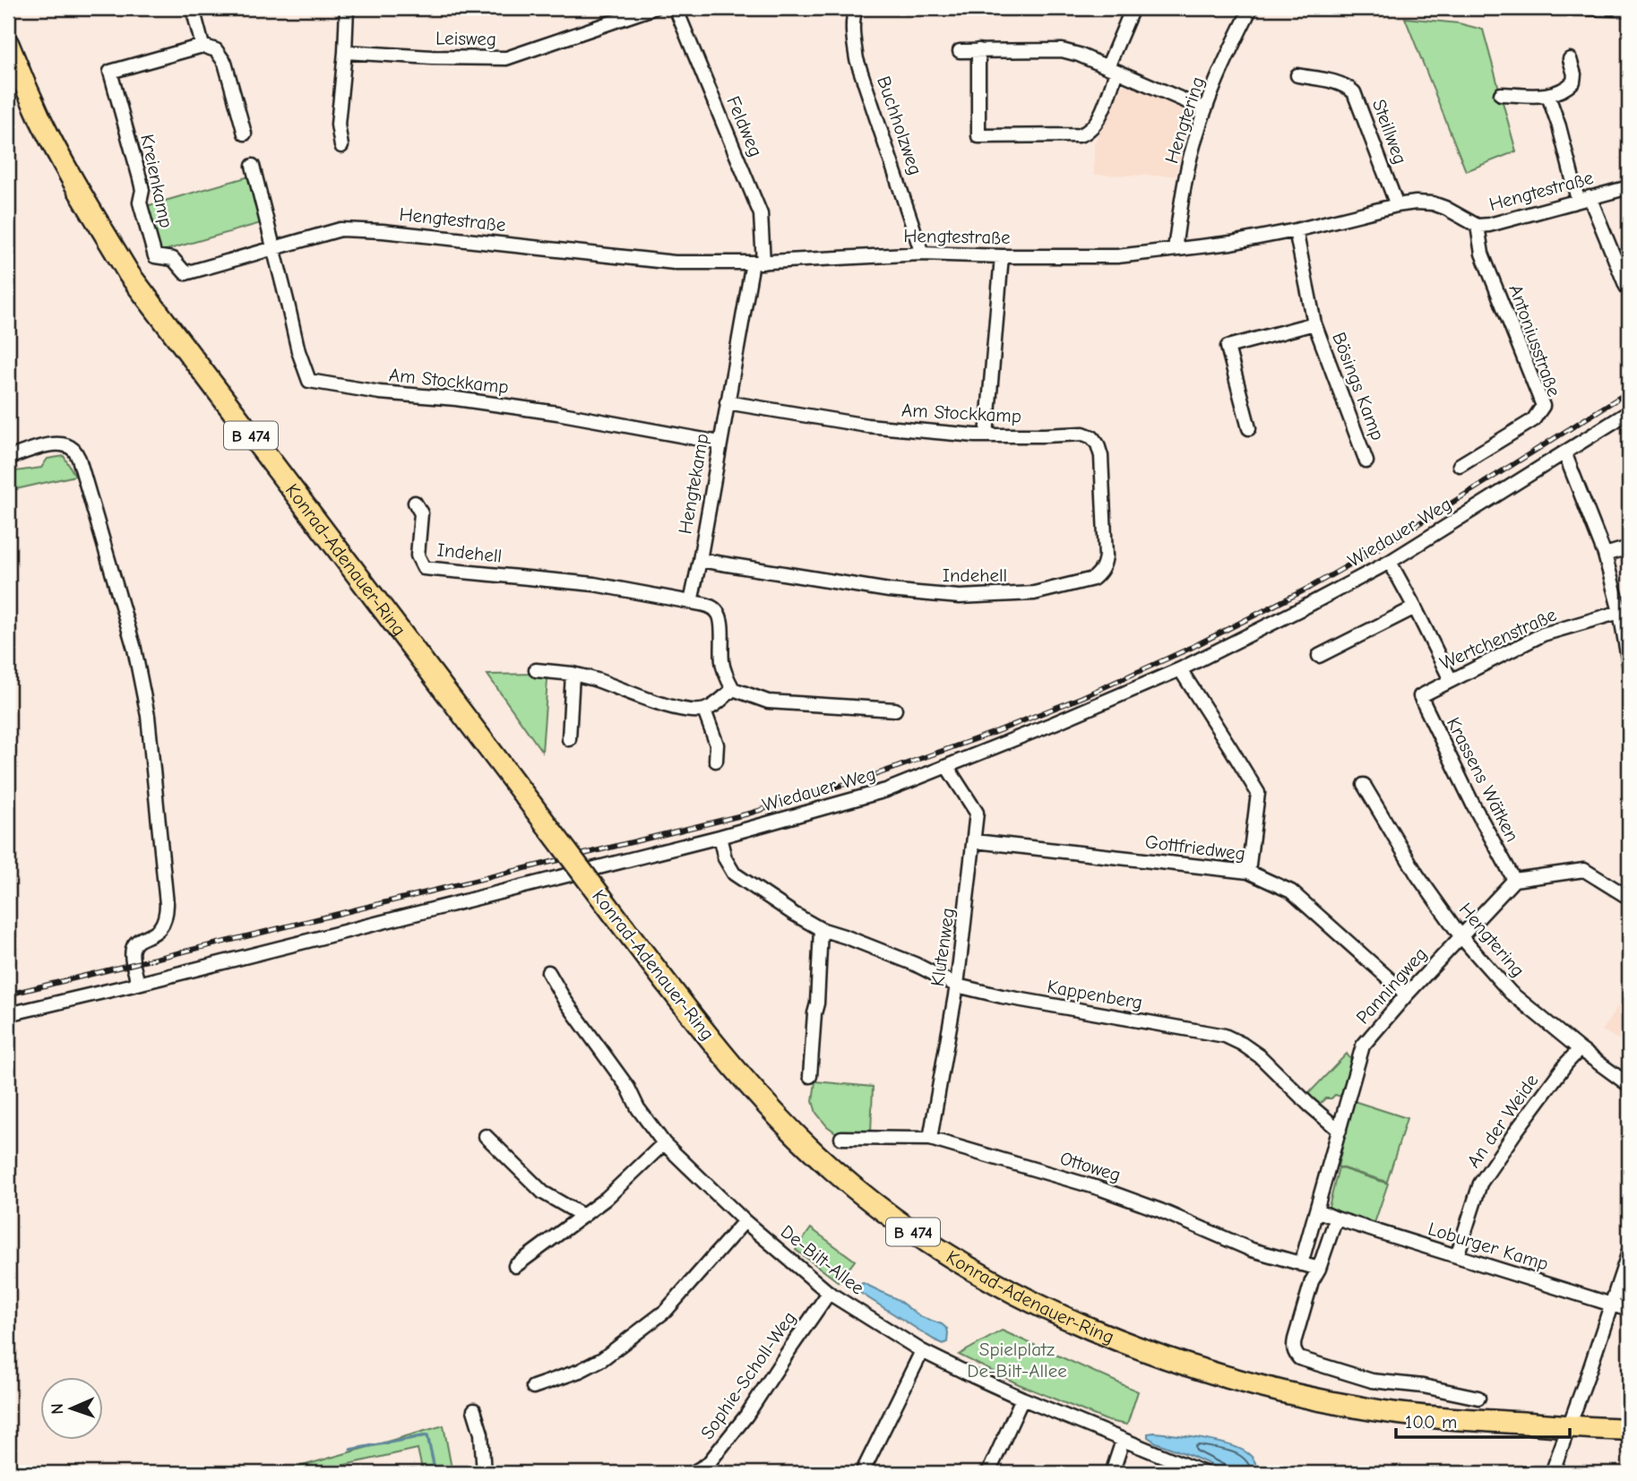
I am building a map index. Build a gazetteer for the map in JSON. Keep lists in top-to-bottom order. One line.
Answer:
{"streets":{"main road":["B 474","Konrad-Adenauer-Ring"],"street":["Leisweg","Hengtering","Buchholzweg","Feldweg","Steillweg","Kreienkamp","Hengtestraße","Antoniusstraße","Am Stockkamp","Bösings Kamp","Hengtekamp","Wiedauer Weg","Indehell","Wertchenstraße","Krassens Wätken","Gottfriedweg","Klutenweg","Panningweg","Kappenberg","An der Weide","Ottoweg","Loburger Kamp","De-Bilt-Allee","Sophie-Scholl-Weg"]},"crossings":[["Hengtering","Hengtestraße"],["Hengtering","Panningweg"],["Hengtering","An der Weide"],["Buchholzweg","Hengtestraße"],["Feldweg","Hengtestraße"],["Feldweg","Hengtekamp"],["Steillweg","Hengtestraße"],["Kreienkamp","Hengtestraße"],["Kreienkamp","Am Stockkamp"],["Hengtestraße","Antoniusstraße"],["Hengtestraße","Am Stockkamp"],["Hengtestraße","Bösings Kamp"],["Hengtestraße","Hengtekamp"],["Am Stockkamp","Hengtekamp"],["Am Stockkamp","Indehell"],["Hengtekamp","Indehell"],["Wiedauer Weg","Klutenweg"],["Wiedauer Weg","Kappenberg"],["Wertchenstraße","Krassens Wätken"],["Krassens Wätken","Panningweg"],["Gottfriedweg","Klutenweg"],["Gottfriedweg","Panningweg"],["Klutenweg","Kappenberg"],["Klutenweg","Ottoweg"],["Panningweg","Kappenberg"],["Panningweg","Ottoweg"],["An der Weide","Loburger Kamp"],["De-Bilt-Allee","Sophie-Scholl-Weg"]],"parks":["Spielplatz De-Bilt-Allee"],"scale_bar":"100 m","north":"left"}
